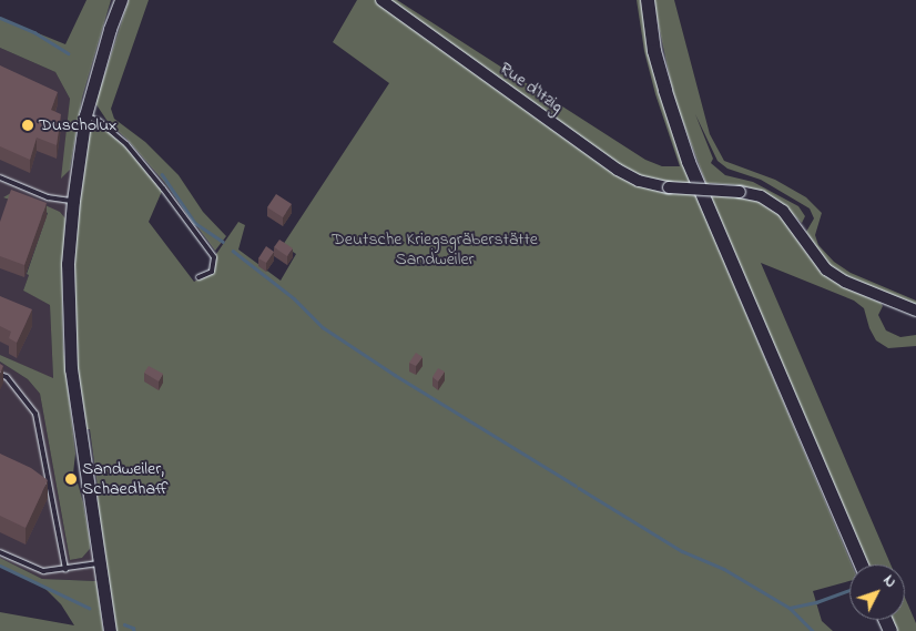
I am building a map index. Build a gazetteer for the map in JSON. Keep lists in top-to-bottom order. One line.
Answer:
{"streets":{"street":["Rue d'Itzig"]},"parks":["Deutsche Kriegsgräberstätte Sandweiler"],"places":["Duscholux","Sandweiler, Schaedhaff"],"north":"top right"}
